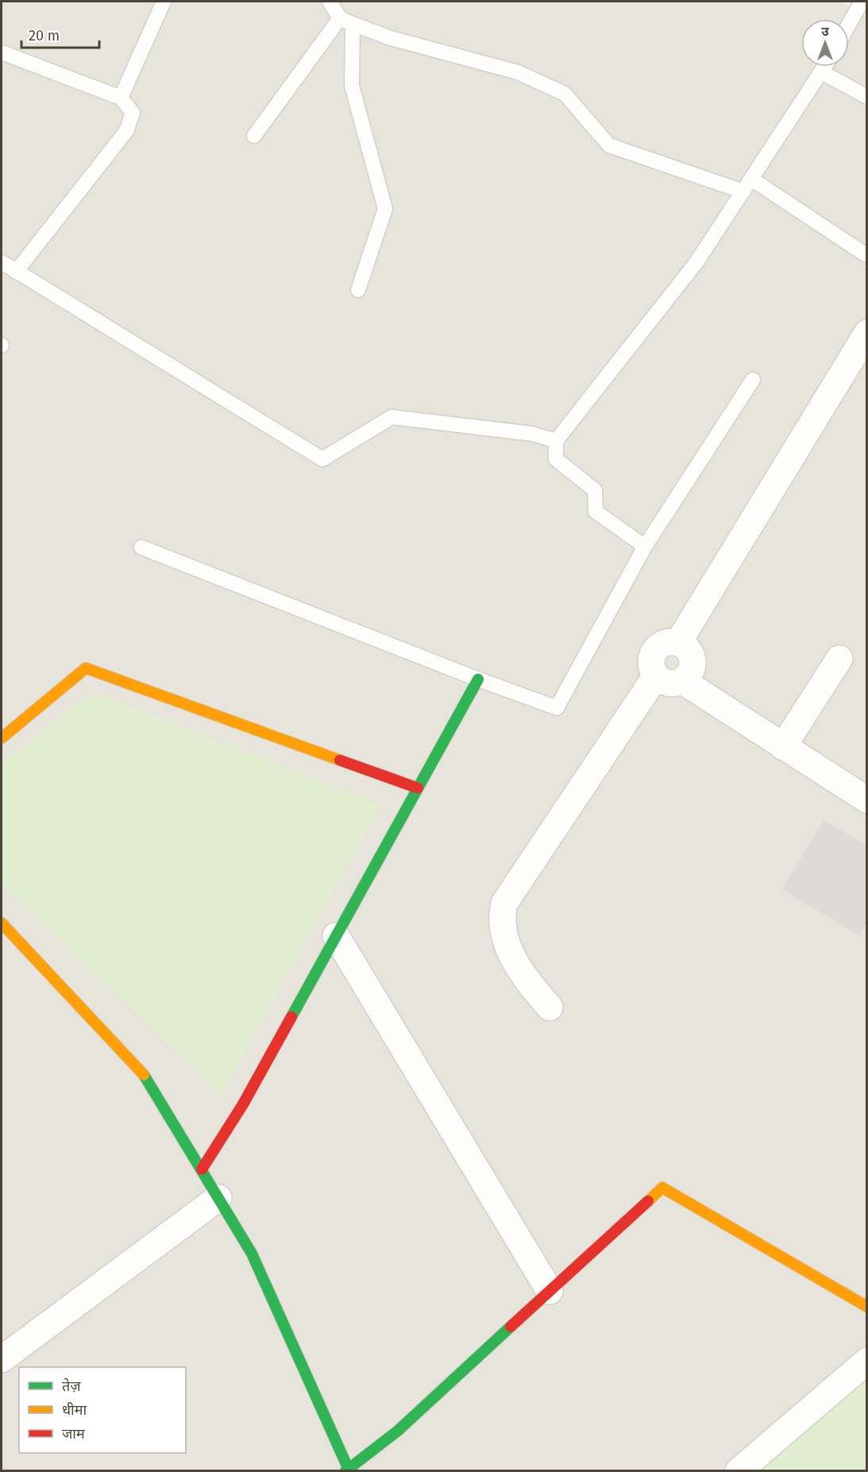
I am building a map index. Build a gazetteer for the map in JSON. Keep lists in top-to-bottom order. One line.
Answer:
{"legend":["तेज़","धीमा","जाम"],"scale_bar":"20 m","north":"top"}
